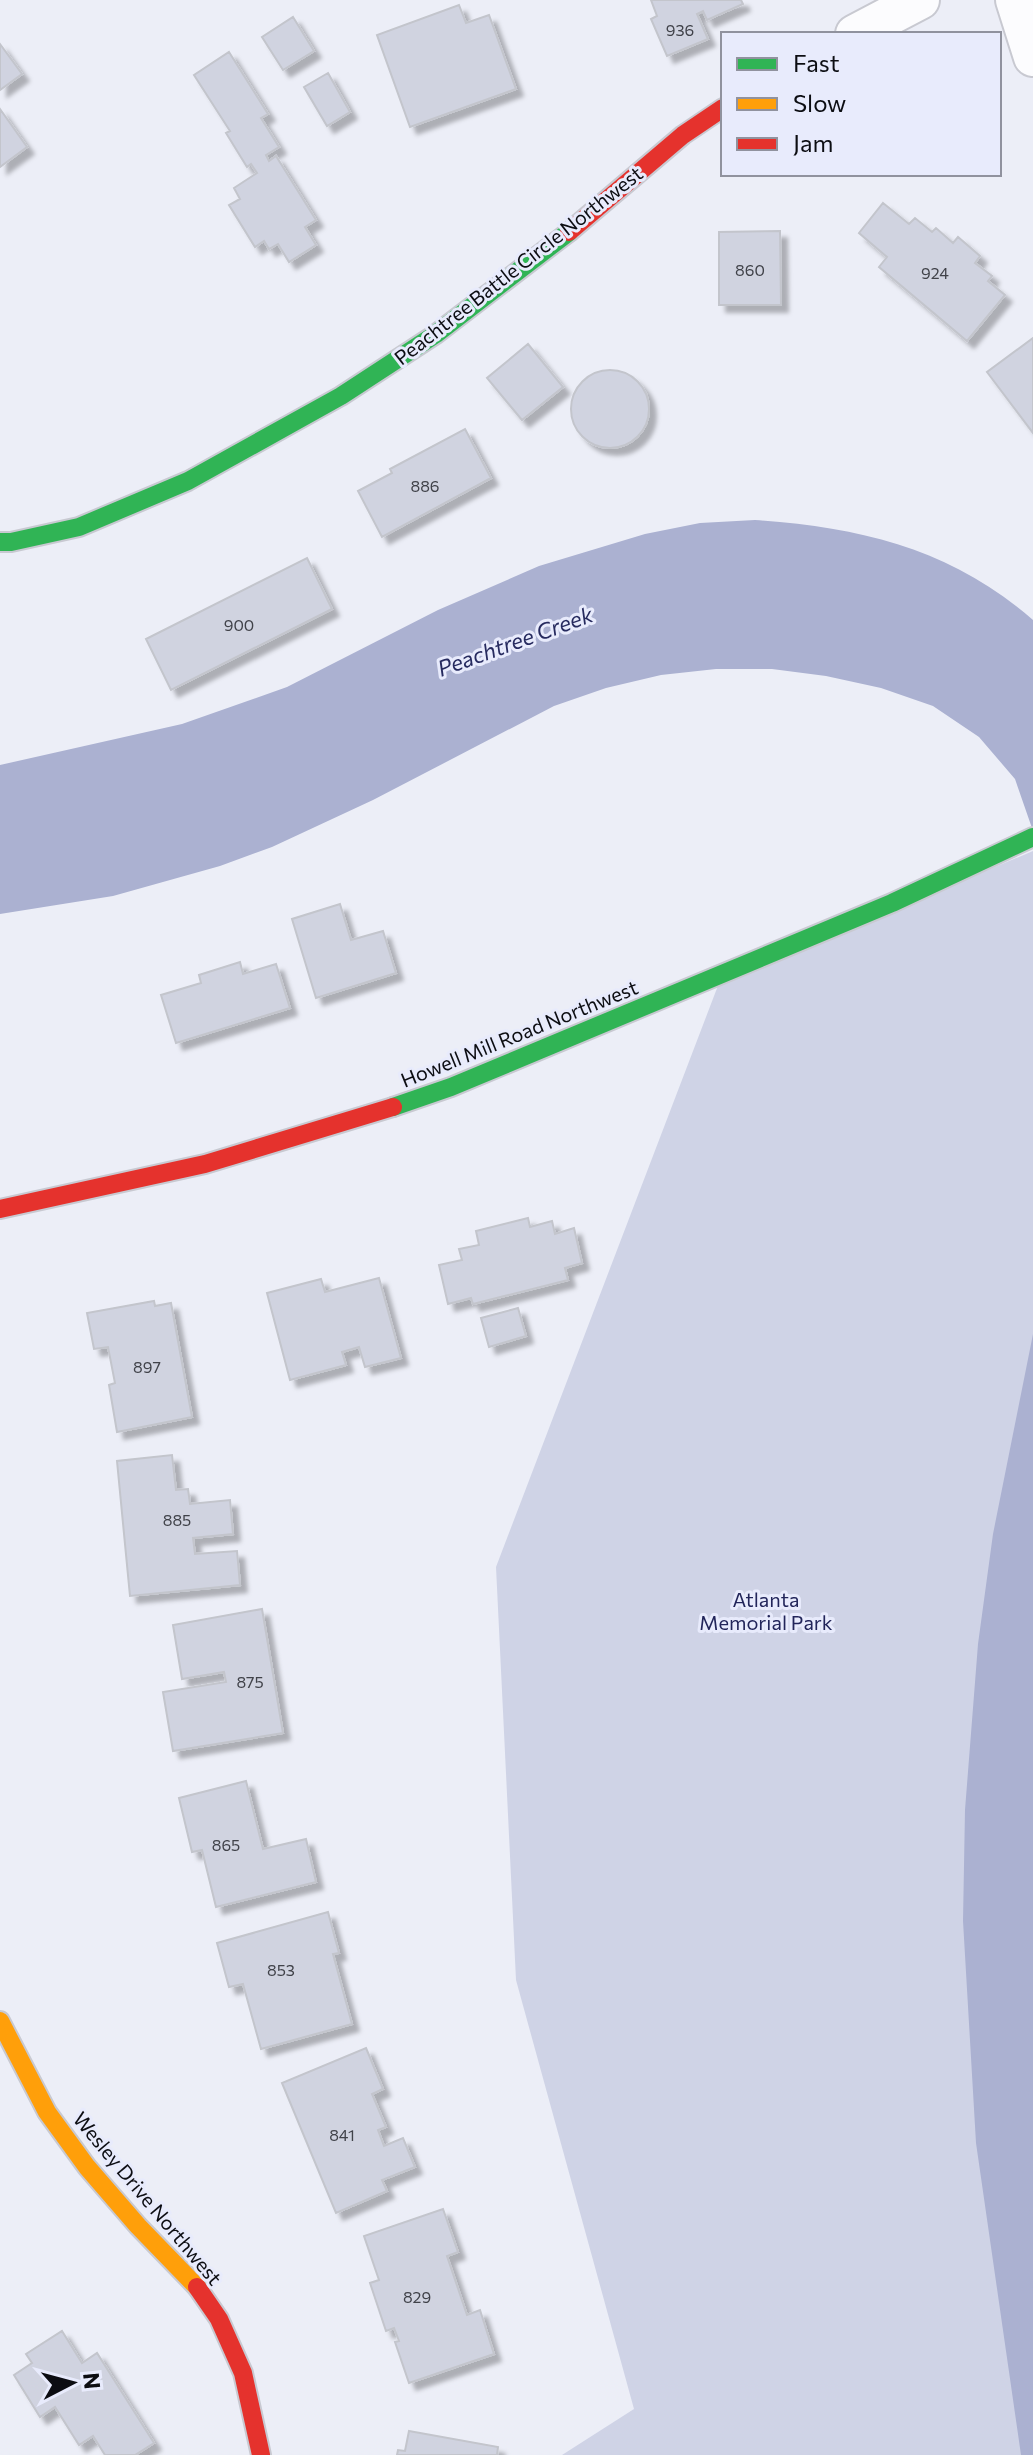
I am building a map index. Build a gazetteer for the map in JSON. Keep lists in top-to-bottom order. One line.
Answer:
{"streets":{"street":["Peachtree Battle Circle Northwest","Howell Mill Road Northwest","Wesley Drive Northwest"]},"water":["Peachtree Creek"],"parks":["Atlanta Memorial Park"],"house_numbers":["936","860","924","886","900","897","885","875","865","853","841","829"],"legend":["Fast","Slow","Jam"],"north":"right"}
